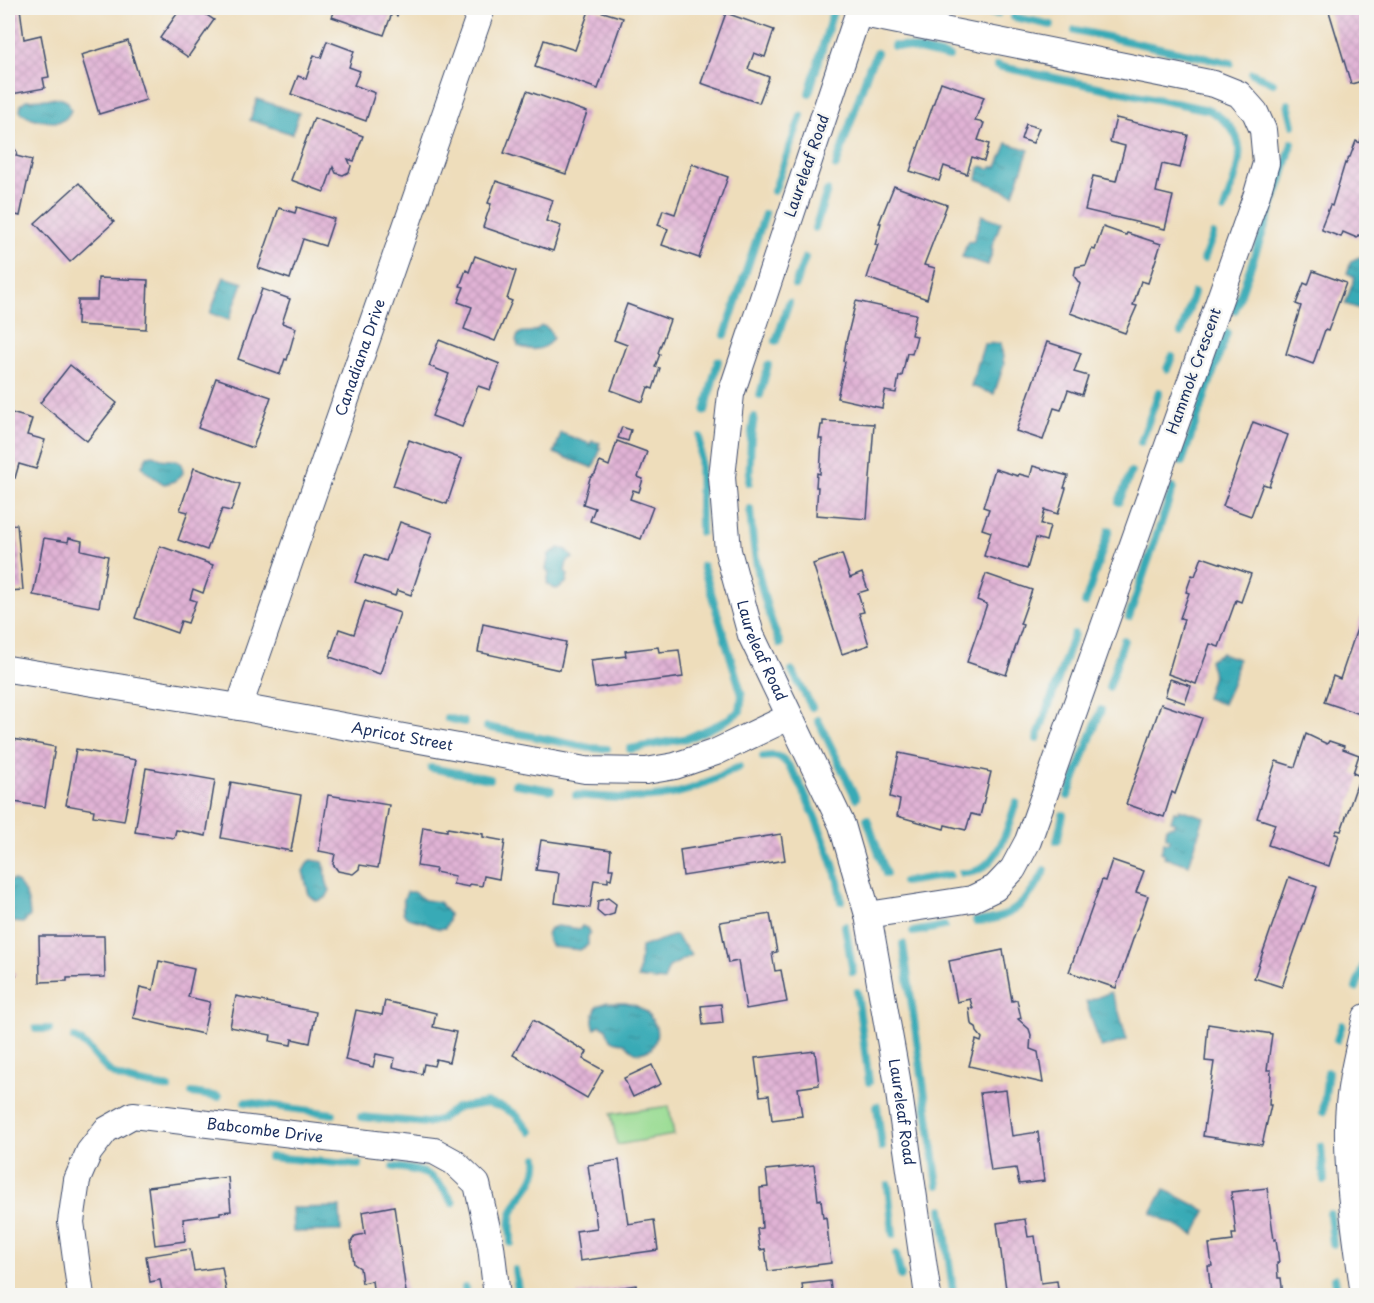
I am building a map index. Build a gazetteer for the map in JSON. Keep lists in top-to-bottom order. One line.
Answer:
{"streets":{"street":["Laureleaf Road","Canadiana Drive","Hammok Crescent","Apricot Street","Babcombe Drive"]},"crossings":[["Laureleaf Road","Hammok Crescent"],["Laureleaf Road","Apricot Street"],["Canadiana Drive","Apricot Street"]]}
